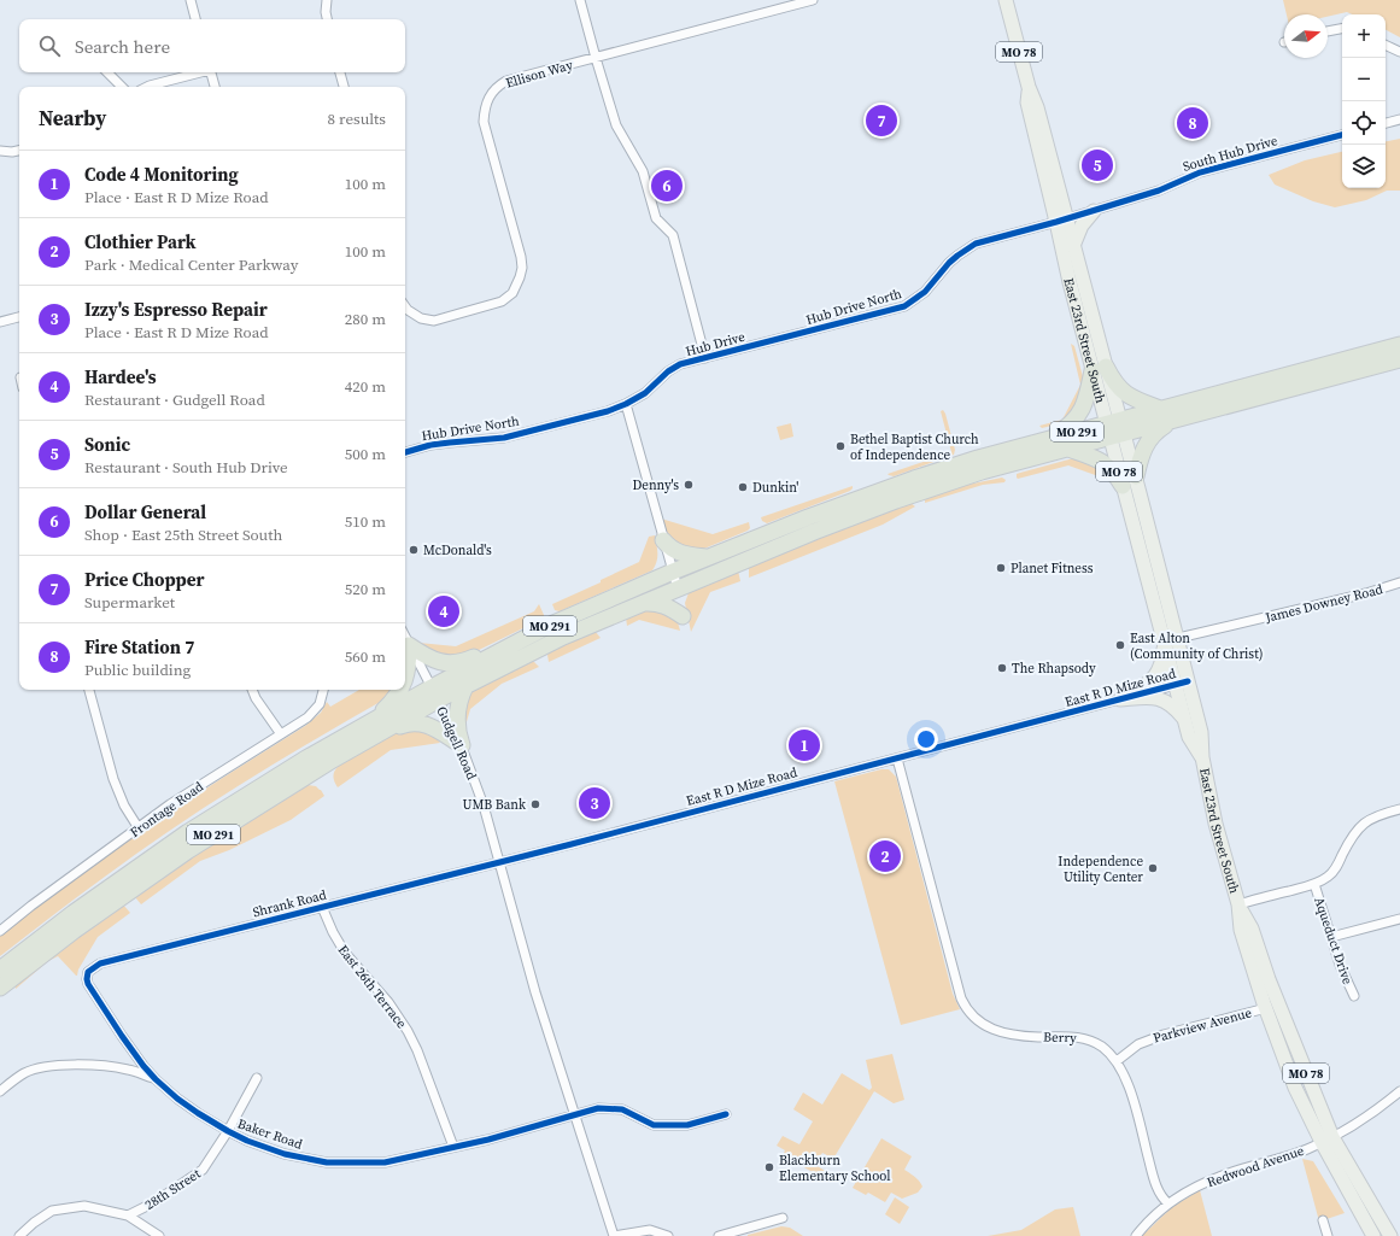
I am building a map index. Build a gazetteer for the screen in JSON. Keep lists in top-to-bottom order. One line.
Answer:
{"streets":{"highway":["MO 291"],"main road":["MO 78","East 23rd Street South"],"street":["Ellison Way","South Hub Drive","Hub Drive North","Hub Drive","James Downey Road","East R D Mize Road","Gudgell Road","Frontage Road","Shrank Road","Aqueduct Drive","East 26th Terrace","Parkview Avenue","Berry","Baker Road","Redwood Avenue","28th Street"]},"crossings":[["MO 78","East 23rd Street South"],["MO 78","Parkview Avenue"],["MO 78","Redwood Avenue"],["South Hub Drive","Hub Drive North"],["South Hub Drive","East 23rd Street South"],["Hub Drive North","East 23rd Street South"],["Hub Drive North","Hub Drive"],["East 23rd Street South","MO 291"],["East 23rd Street South","James Downey Road"],["East 23rd Street South","East R D Mize Road"],["MO 291","Gudgell Road"],["East R D Mize Road","Gudgell Road"],["East R D Mize Road","Shrank Road"],["East R D Mize Road","Berry"],["Gudgell Road","Shrank Road"],["Shrank Road","East 26th Terrace"],["Shrank Road","Baker Road"],["East 26th Terrace","Baker Road"],["Parkview Avenue","Berry"],["Berry","Redwood Avenue"],["Baker Road","28th Street"]],"places":["Bethel Baptist Church of Independence","Denny's","Dunkin'","McDonald's","Planet Fitness","East Alton (Community of Christ)","The Rhapsody","UMB Bank","Independence Utility Center","Blackburn Elementary School"],"north":"right","page":{"map_buttons":["+","−"],"search":"Search here","heading":["Nearby","8 results"],"pins":["7","8","5","6","4","1","3","2"],"list":[{"mark":"1","name":"Code 4 Monitoring","note":"Place · East R D Mize Road","value":"100 m"},{"mark":"2","name":"Clothier Park","note":"Park · Medical Center Parkway","value":"100 m"},{"mark":"3","name":"Izzy's Espresso Repair","note":"Place · East R D Mize Road","value":"280 m"},{"mark":"4","name":"Hardee's","note":"Restaurant · Gudgell Road","value":"420 m"},{"mark":"5","name":"Sonic","note":"Restaurant · South Hub Drive","value":"500 m"},{"mark":"6","name":"Dollar General","note":"Shop · East 25th Street South","value":"510 m"},{"mark":"7","name":"Price Chopper","note":"Supermarket","value":"520 m"},{"mark":"8","name":"Fire Station 7","note":"Public building","value":"560 m"}]}}
